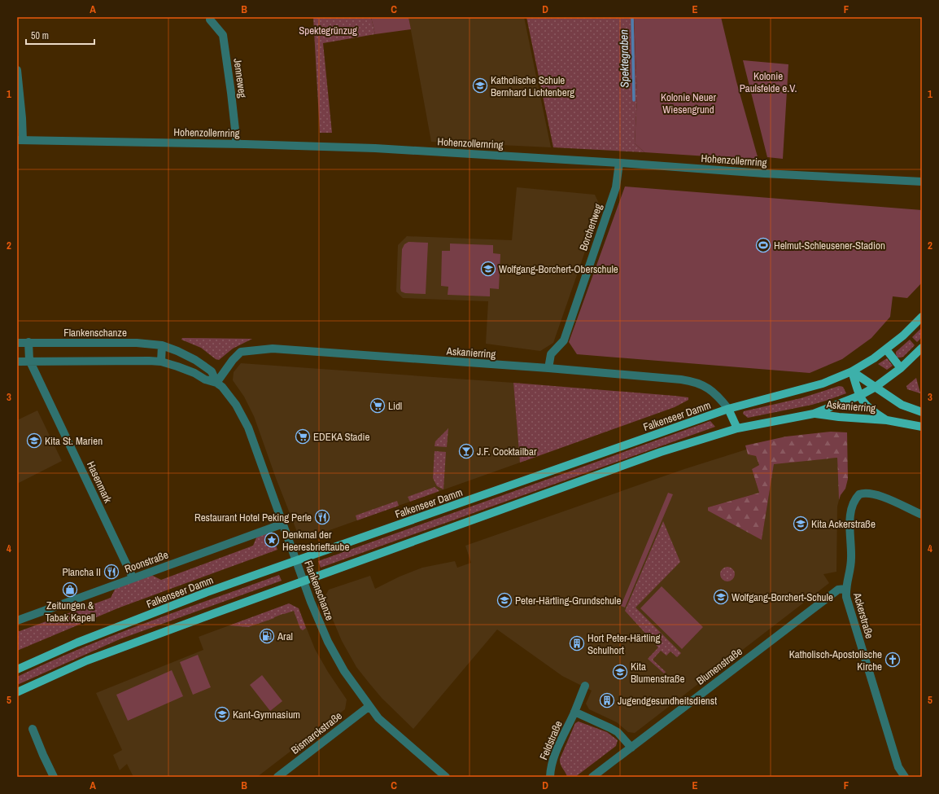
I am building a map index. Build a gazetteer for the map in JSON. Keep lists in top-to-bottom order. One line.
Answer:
{"streets":{"main road":["Askanierring","Falkenseer Damm"],"street":["Jenneweg","Hohenzollernring","Borchertweg","Flankenschanze","Hasenmark","Roonstraße","Ackerstraße","Blumenstraße","Bismarckstraße","Feldstraße"]},"crossings":[["Jenneweg","Hohenzollernring"],["Hohenzollernring","Borchertweg"],["Borchertweg","Askanierring"],["Flankenschanze","Askanierring"],["Flankenschanze","Falkenseer Damm"],["Flankenschanze","Hasenmark"],["Flankenschanze","Roonstraße"],["Flankenschanze","Bismarckstraße"],["Askanierring","Falkenseer Damm"],["Hasenmark","Roonstraße"],["Ackerstraße","Blumenstraße"],["Blumenstraße","Feldstraße"]],"water":["Spektegraben"],"parks":["Spektegrünzug","Kolonie Paulsfelde e.V.","Kolonie Neuer Wiesengrund"],"places":{"school or university":["Katholische Schule Bernhard Lichtenberg","Wolfgang-Borchert-Oberschule","Kita St. Marien","Kita Ackerstraße","Wolfgang-Borchert-Schule","Peter-Härtling-Grundschule","Kita Blumenstraße","Kant-Gymnasium"],"sports":["Helmut-Schleusener-Stadion"],"supermarket":["Lidl","EDEKA Stadie"],"bar":["J.F. Cocktailbar"],"restaurant":["Restaurant Hotel Peking Perle","Plancha II"],"place":["Denkmal der Heeresbrieftaube"],"shop":["Zeitungen & Tabak Kapell"],"fuel station":["Aral"],"building":["Hort Peter-Härtling Schulhort","Jugendgesundheitsdienst"],"church":["Katholisch-Apostolische Kirche"]},"scale_bar":"50 m","grid":{"columns":["A","B","C","D","E","F"],"rows":["1","2","3","4","5"]}}
